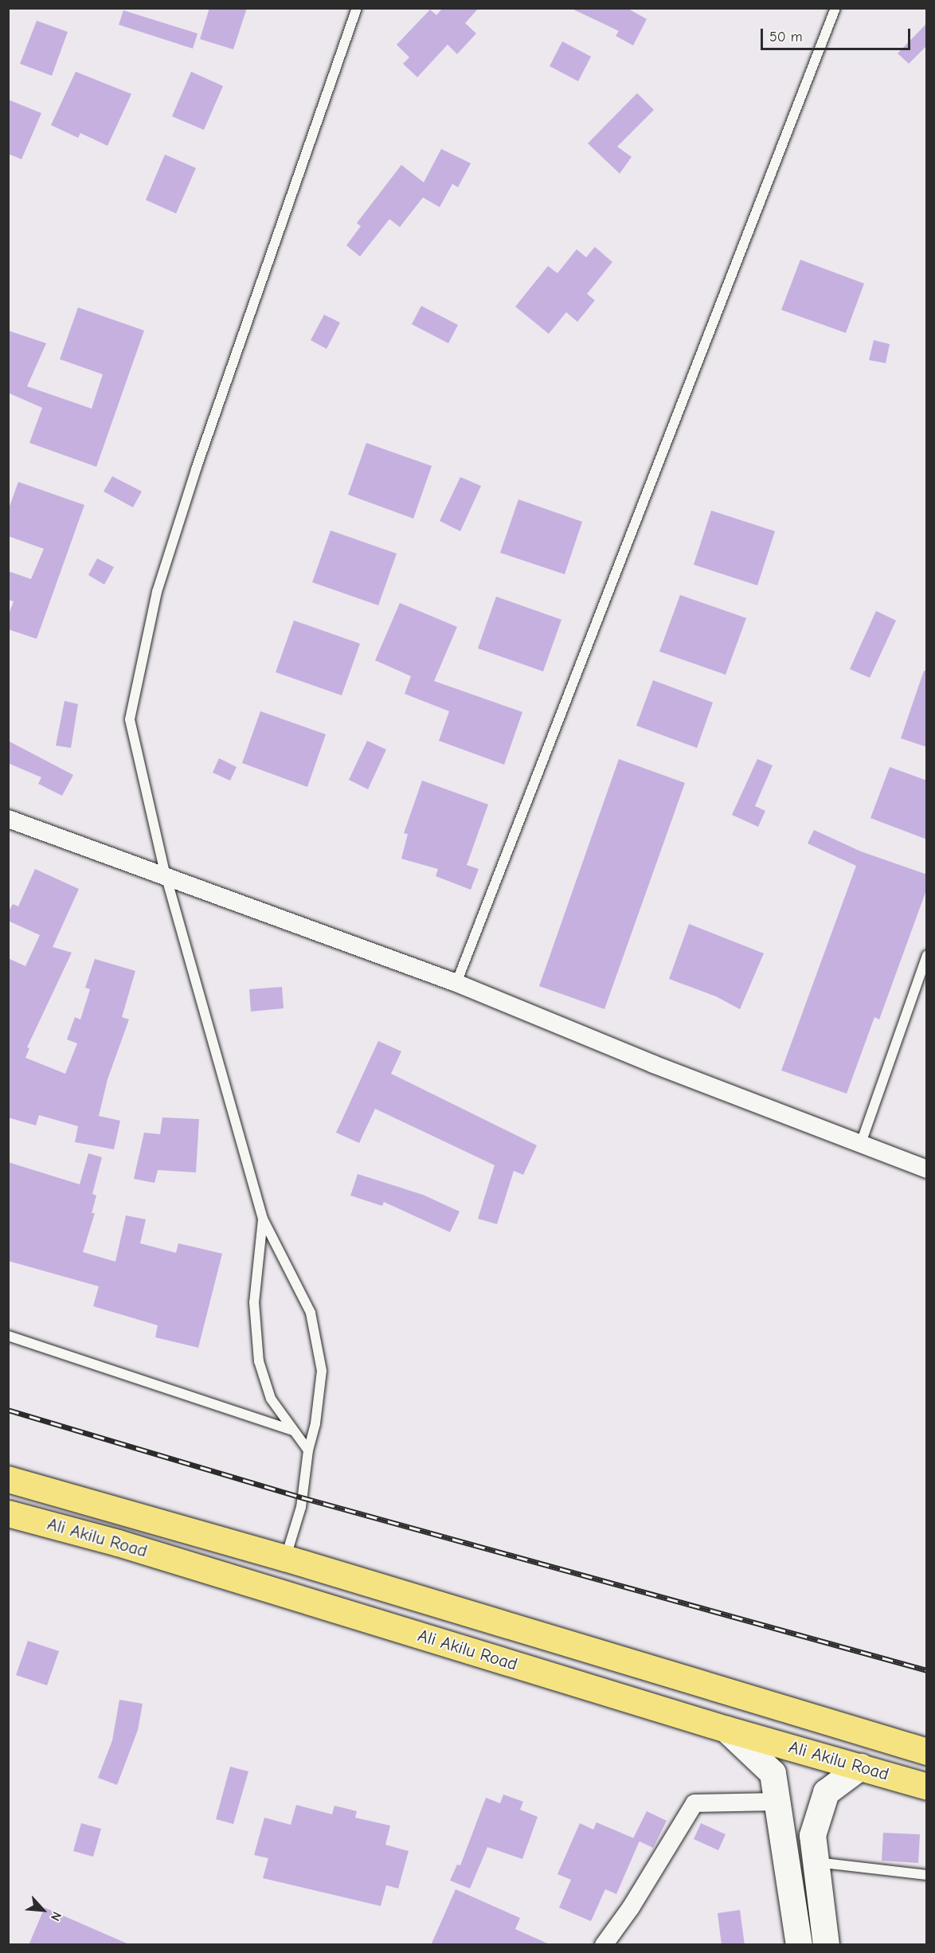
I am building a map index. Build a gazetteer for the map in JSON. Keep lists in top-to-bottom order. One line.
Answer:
{"streets":{"main road":["Ali Akilu Road"]},"scale_bar":"50 m","north":"bottom right"}
